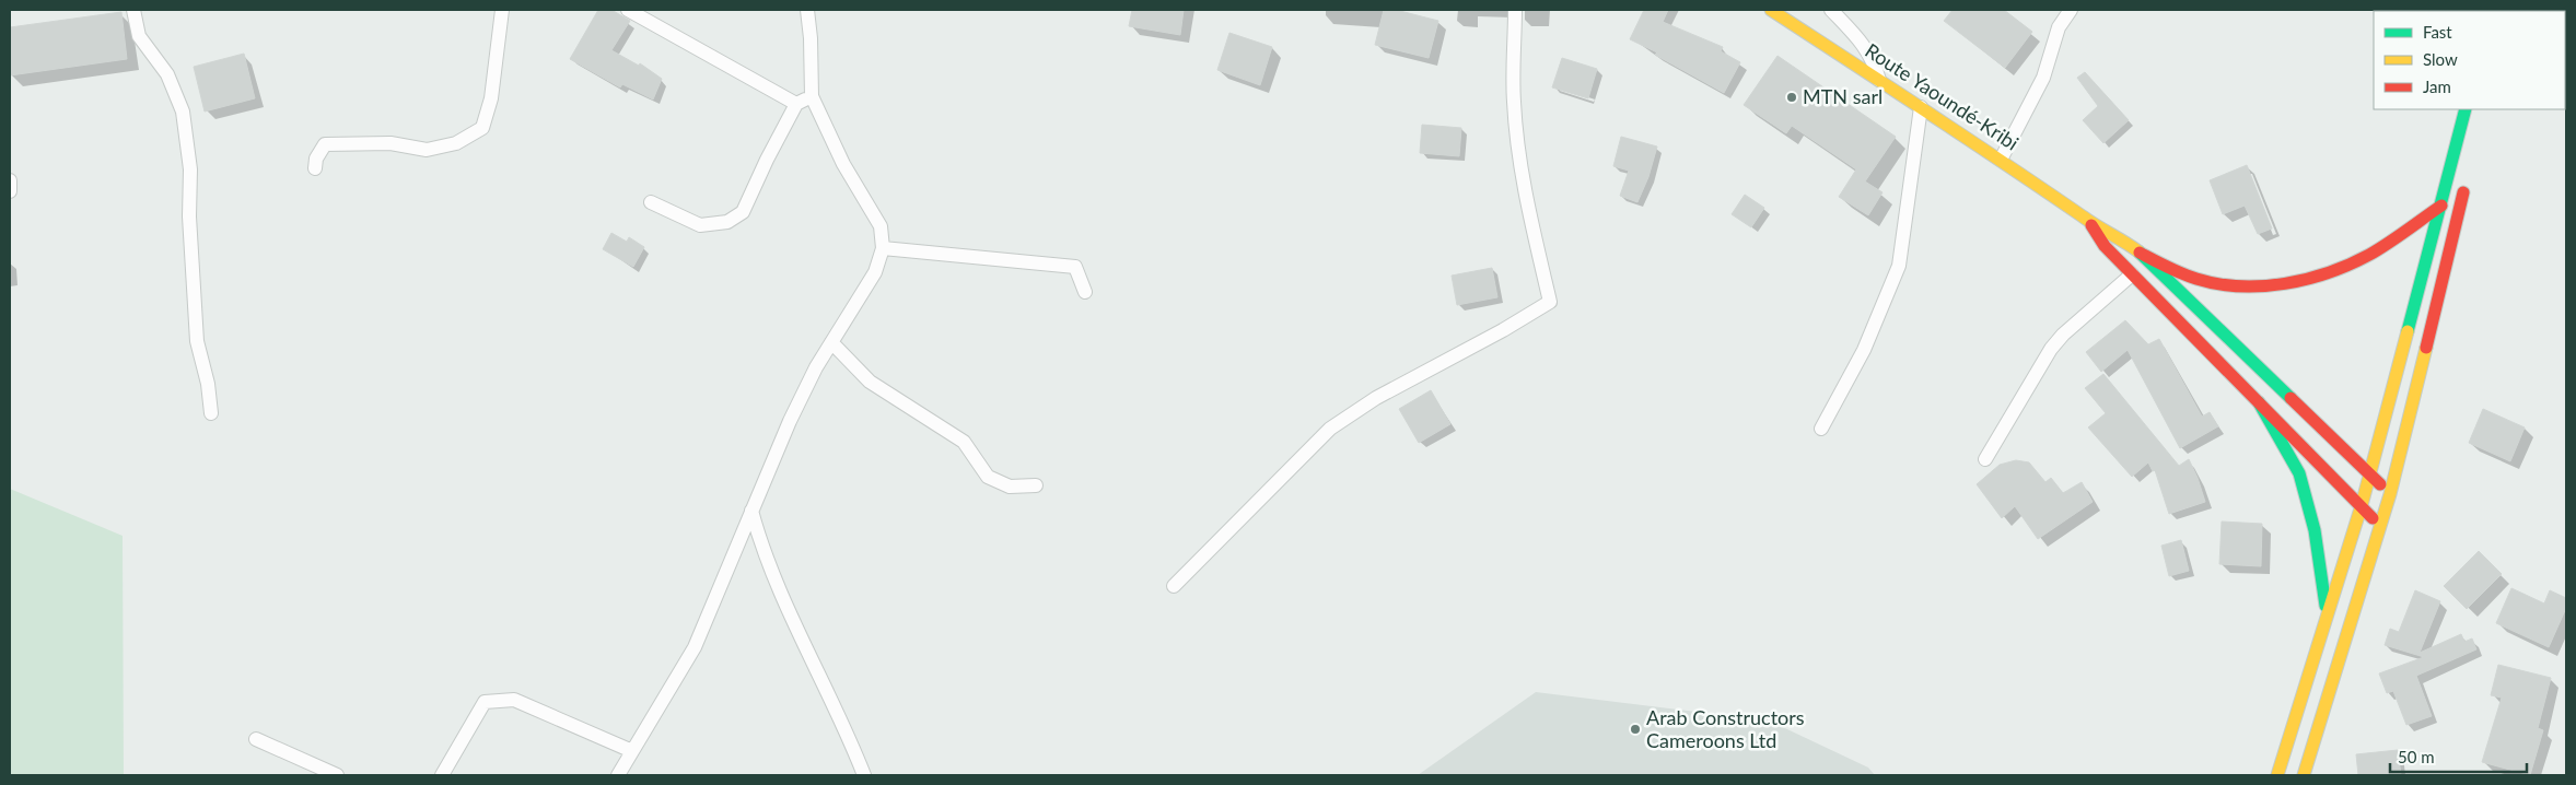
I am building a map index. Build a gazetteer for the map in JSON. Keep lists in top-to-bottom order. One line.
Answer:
{"streets":{"main road":["Route Yaoundé-Kribi"]},"places":["MTN sarl","Arab Constructors Cameroons Ltd"],"legend":["Fast","Slow","Jam"],"scale_bar":"50 m"}
